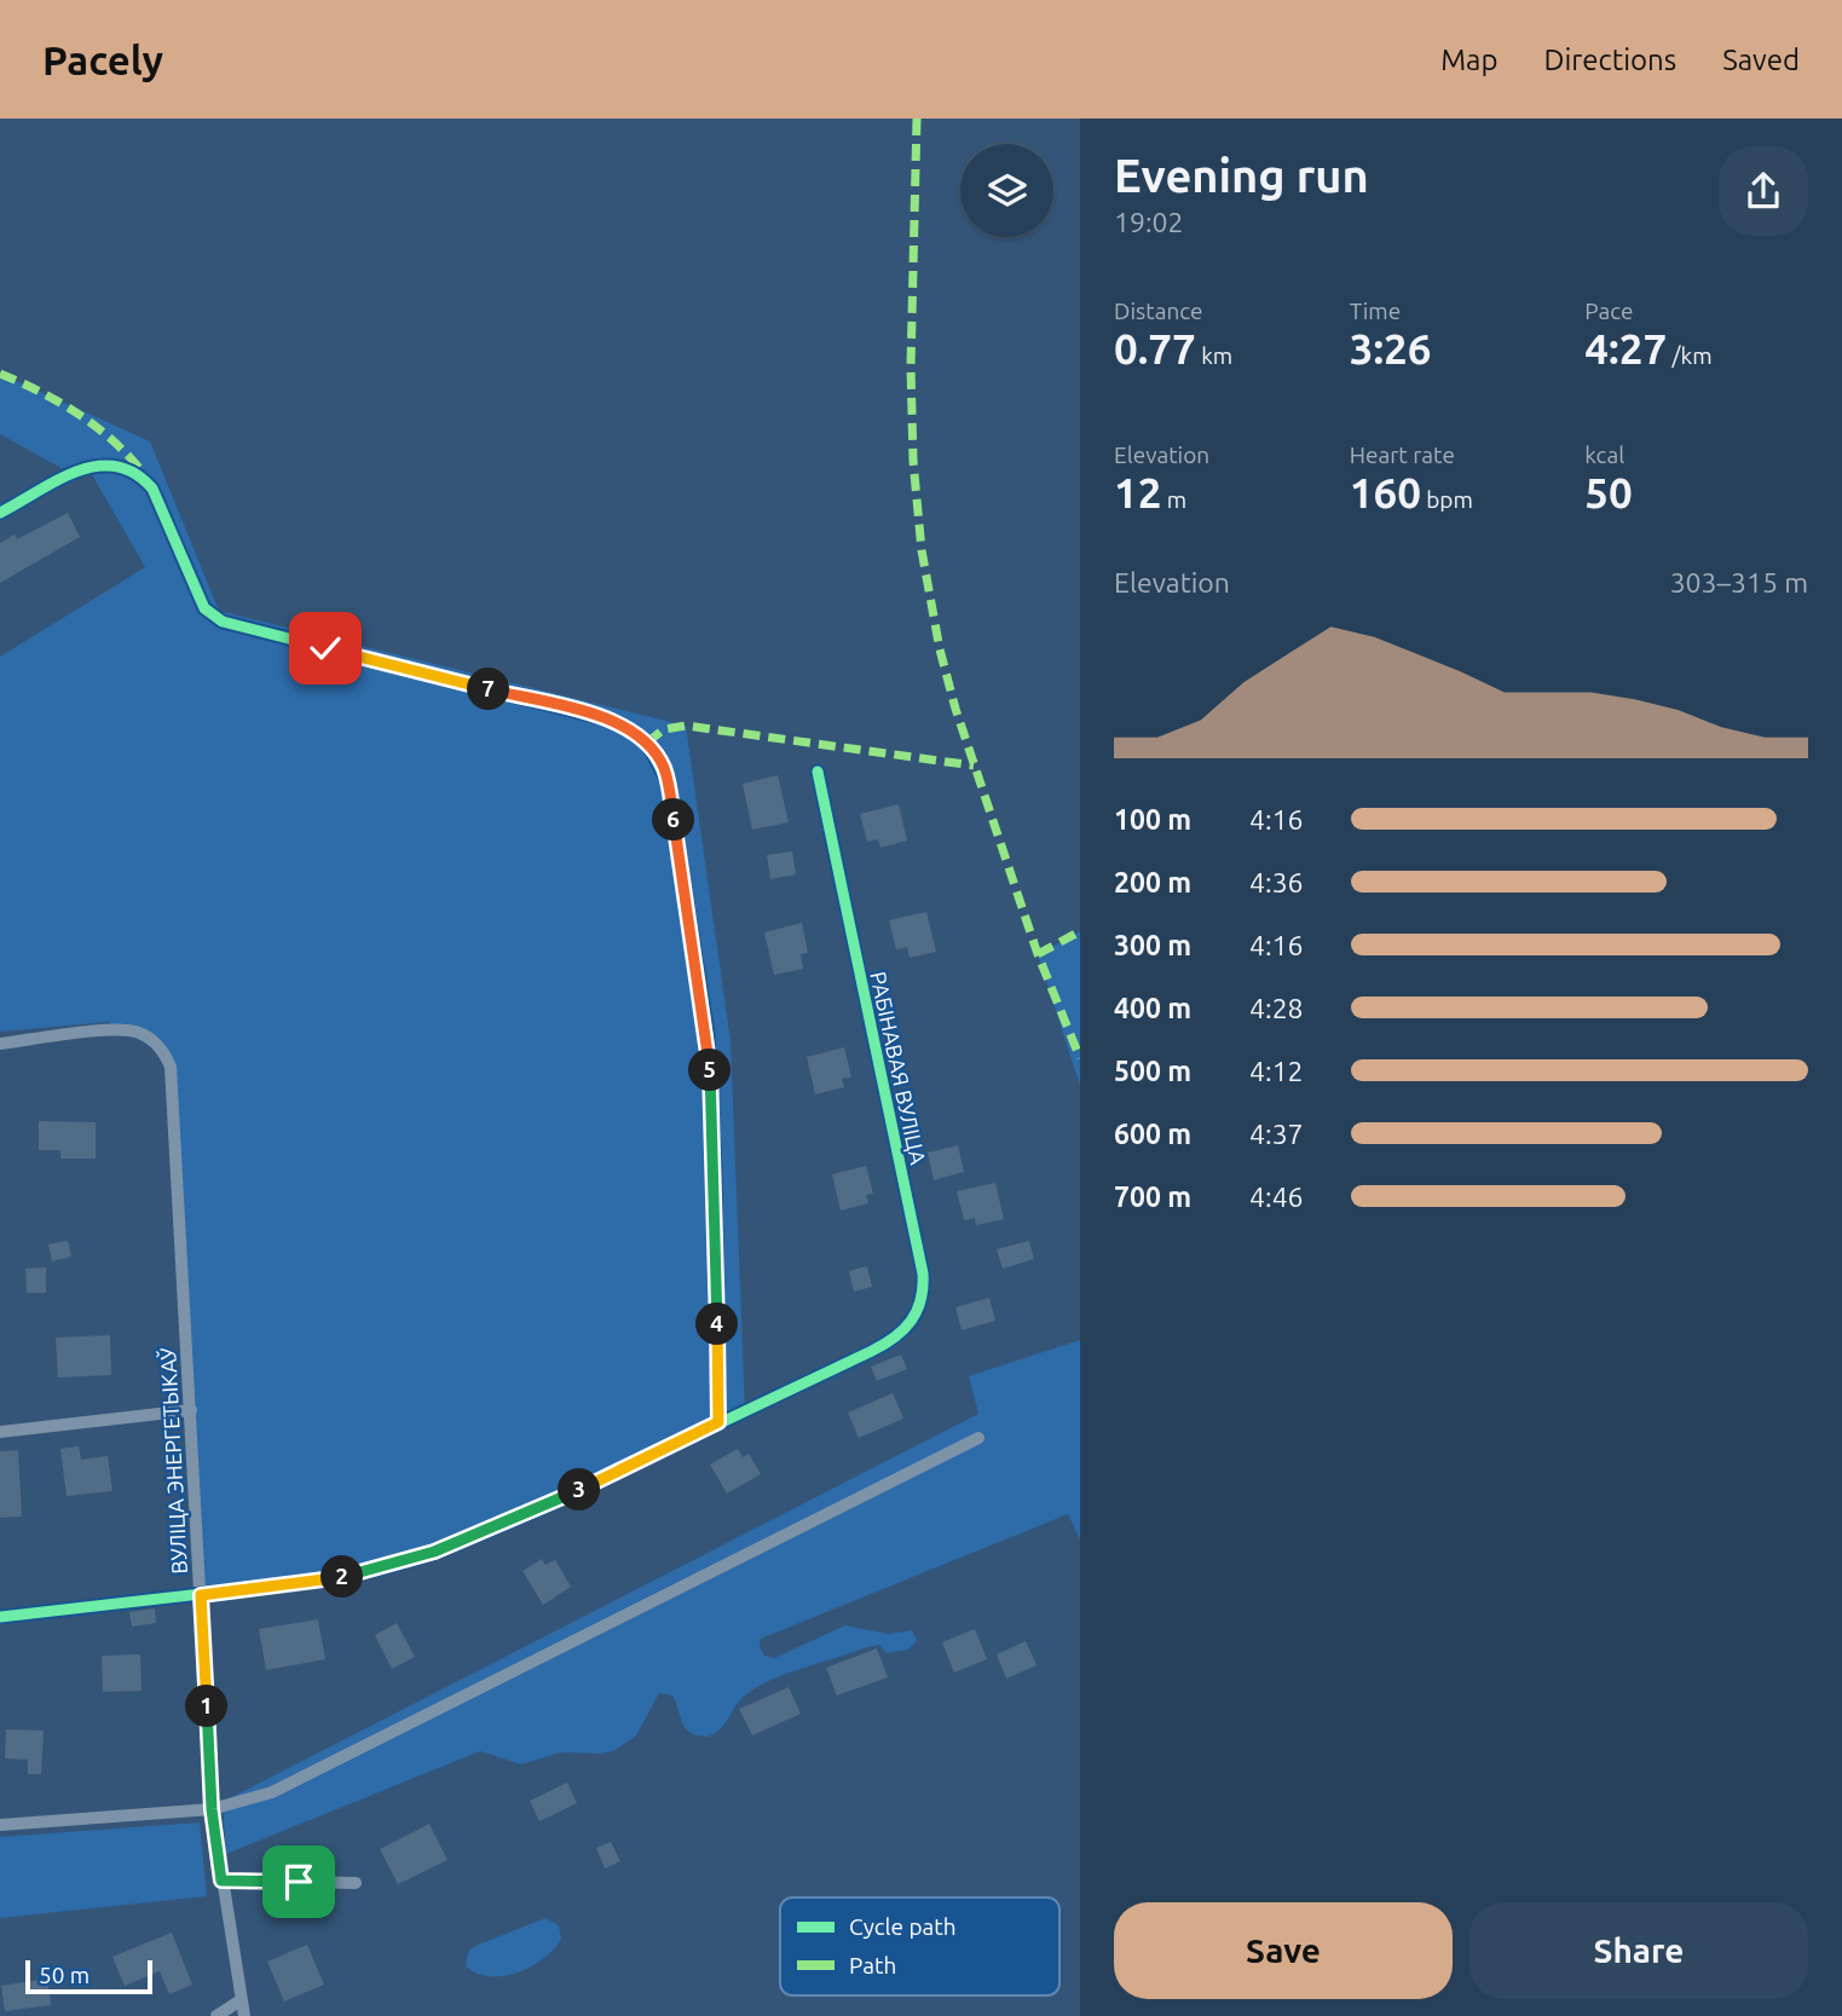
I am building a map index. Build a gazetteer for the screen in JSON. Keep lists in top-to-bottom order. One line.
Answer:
{"streets":{"street":["РАБІНАВАЯ ВУЛІЦА","ВУЛІЦА ЭНЕРГЕТЫКАЎ"]},"crossings":[["РАБІНАВАЯ ВУЛІЦА","ВУЛІЦА ЭНЕРГЕТЫКАЎ"]],"legend":["Cycle path","Path"],"scale_bar":"50 m","page":{"header":"Pacely","nav":["Map","Directions","Saved"],"heading":["Evening run","19:02"],"stats":[["Distance","0.77 km"],["Time","3:26"],["Pace","4:27 /km"],["Elevation","12 m"],["Heart rate","160 bpm"],["kcal","50"]],"chart":["Elevation","303–315 m"],"pins":["7","6","5","4","3","2","1"],"list":[{"name":"100 m","note":"4:16"},{"name":"200 m","note":"4:36"},{"name":"300 m","note":"4:16"},{"name":"400 m","note":"4:28"},{"name":"500 m","note":"4:12"},{"name":"600 m","note":"4:37"},{"name":"700 m","note":"4:46"}],"buttons":["Save","Share"],"scale":"50 m"}}
